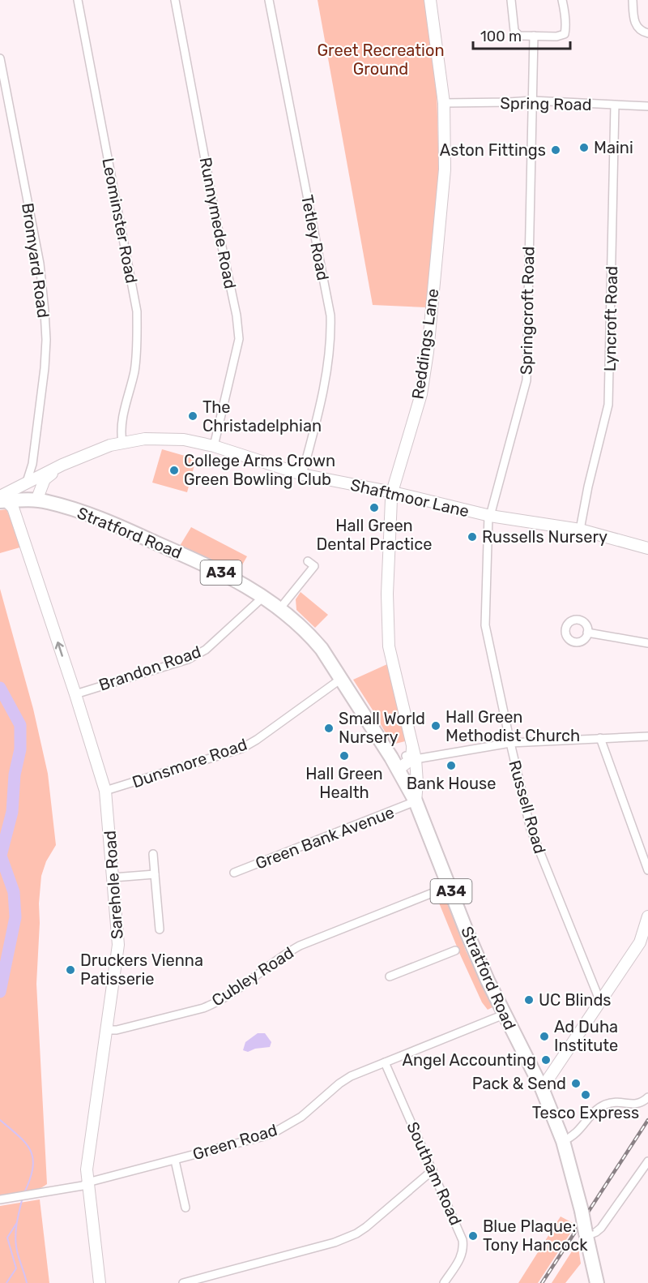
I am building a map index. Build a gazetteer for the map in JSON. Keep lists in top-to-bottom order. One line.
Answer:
{"streets":{"highway":["Stratford Road","A34"],"street":["Spring Road","Leominster Road","Runnymede Road","Tetley Road","Bromyard Road","Springcroft Road","Lyncroft Road","Reddings Lane","Shaftmoor Lane","Brandon Road","Dunsmore Road","Russell Road","Green Bank Avenue","Sarehole Road","Cubley Road","Green Road","Southam Road"]},"crossings":[["Spring Road","Springcroft Road"],["Spring Road","Lyncroft Road"],["Spring Road","Reddings Lane"],["Leominster Road","Shaftmoor Lane"],["Runnymede Road","Shaftmoor Lane"],["Tetley Road","Shaftmoor Lane"],["Bromyard Road","Shaftmoor Lane"],["Springcroft Road","Shaftmoor Lane"],["Springcroft Road","Russell Road"],["Lyncroft Road","Shaftmoor Lane"],["Reddings Lane","Shaftmoor Lane"],["Reddings Lane","Stratford Road"],["Reddings Lane","Green Bank Avenue"],["Shaftmoor Lane","Stratford Road"],["Shaftmoor Lane","Russell Road"],["Shaftmoor Lane","Sarehole Road"],["Stratford Road","Brandon Road"],["Stratford Road","Dunsmore Road"],["Stratford Road","Green Bank Avenue"],["Stratford Road","Sarehole Road"],["Stratford Road","Cubley Road"],["Stratford Road","Green Road"],["Brandon Road","Sarehole Road"],["Dunsmore Road","Sarehole Road"],["Sarehole Road","Cubley Road"],["Sarehole Road","Green Road"],["Green Road","Southam Road"]],"parks":["Greet Recreation Ground"],"places":["Maini","Aston Fittings","The Christadelphian","College Arms Crown Green Bowling Club","Hall Green Dental Practice","Russells Nursery","Hall Green Methodist Church","Small World Nursery","Hall Green Health","Bank House","Druckers Vienna Patisserie","UC Blinds","Ad Duha Institute","Angel Accounting","Pack & Send","Tesco Express","Blue Plaque: Tony Hancock"],"scale_bar":"100 m"}
